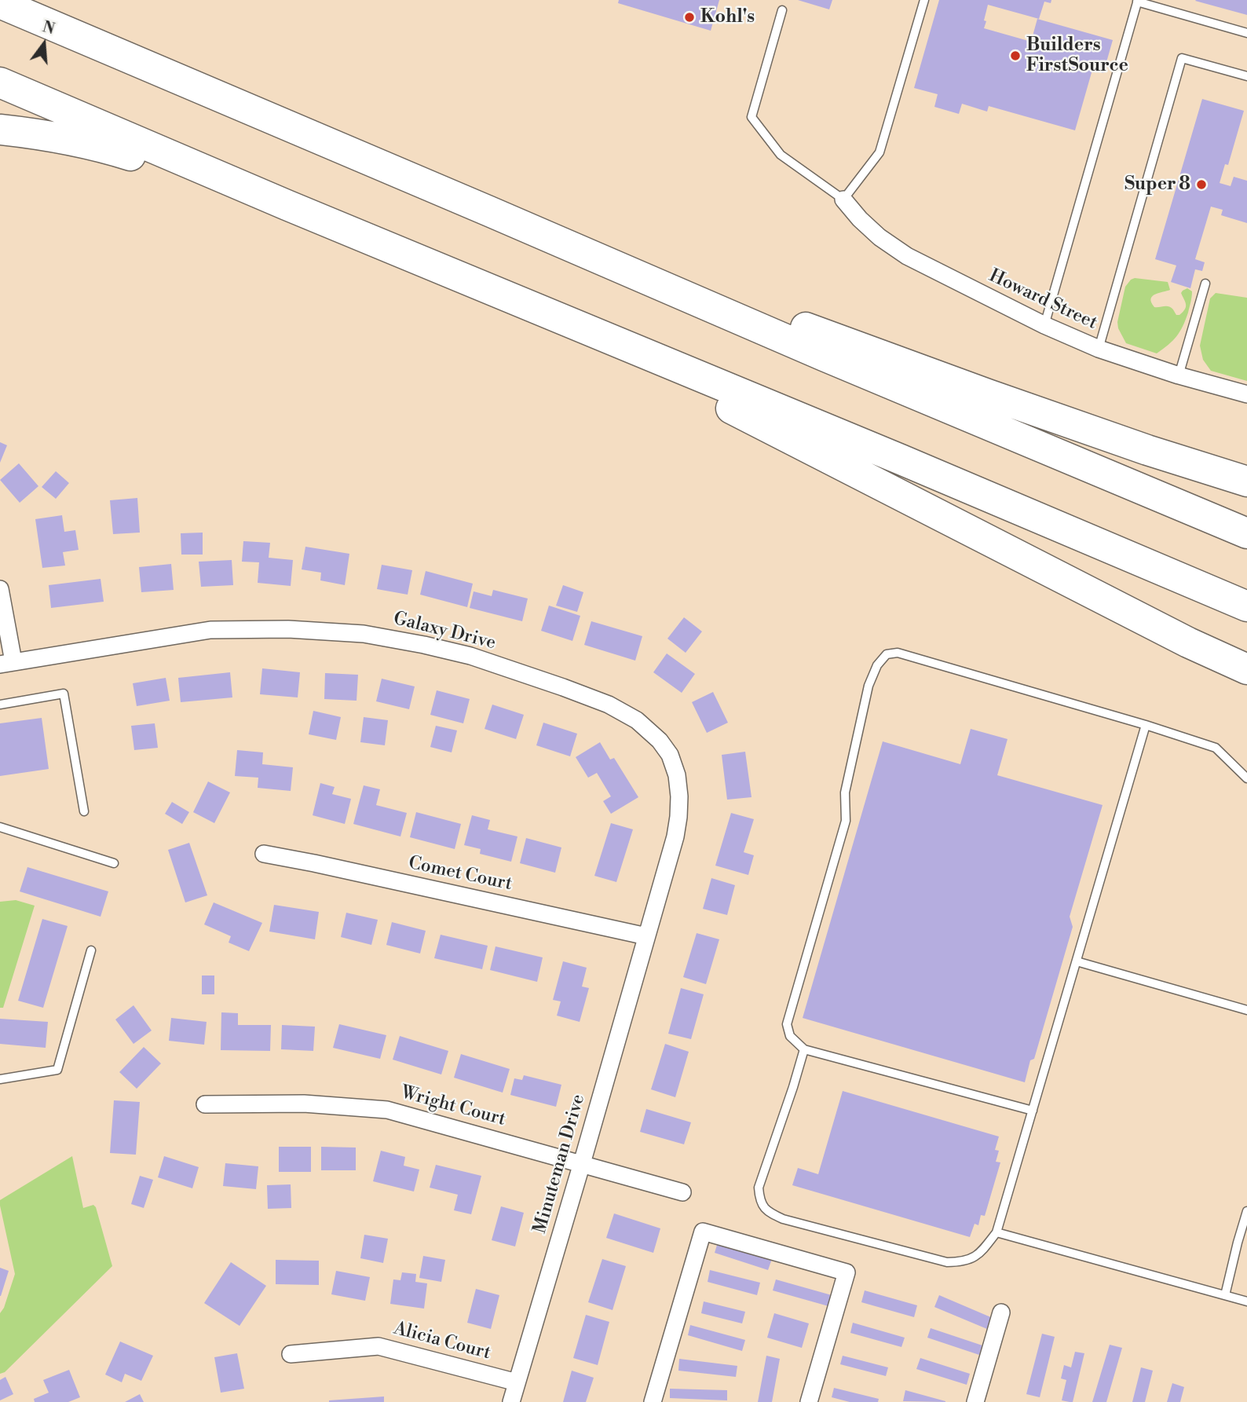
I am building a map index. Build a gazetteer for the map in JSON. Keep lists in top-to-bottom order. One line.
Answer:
{"streets":{"street":["Howard Street","Galaxy Drive","Comet Court","Wright Court","Minuteman Drive","Alicia Court"]},"crossings":[["Galaxy Drive","Comet Court"],["Galaxy Drive","Minuteman Drive"],["Comet Court","Minuteman Drive"],["Wright Court","Minuteman Drive"],["Minuteman Drive","Alicia Court"]],"places":["Kohl's","Builders FirstSource","Super 8"],"north":"top"}
